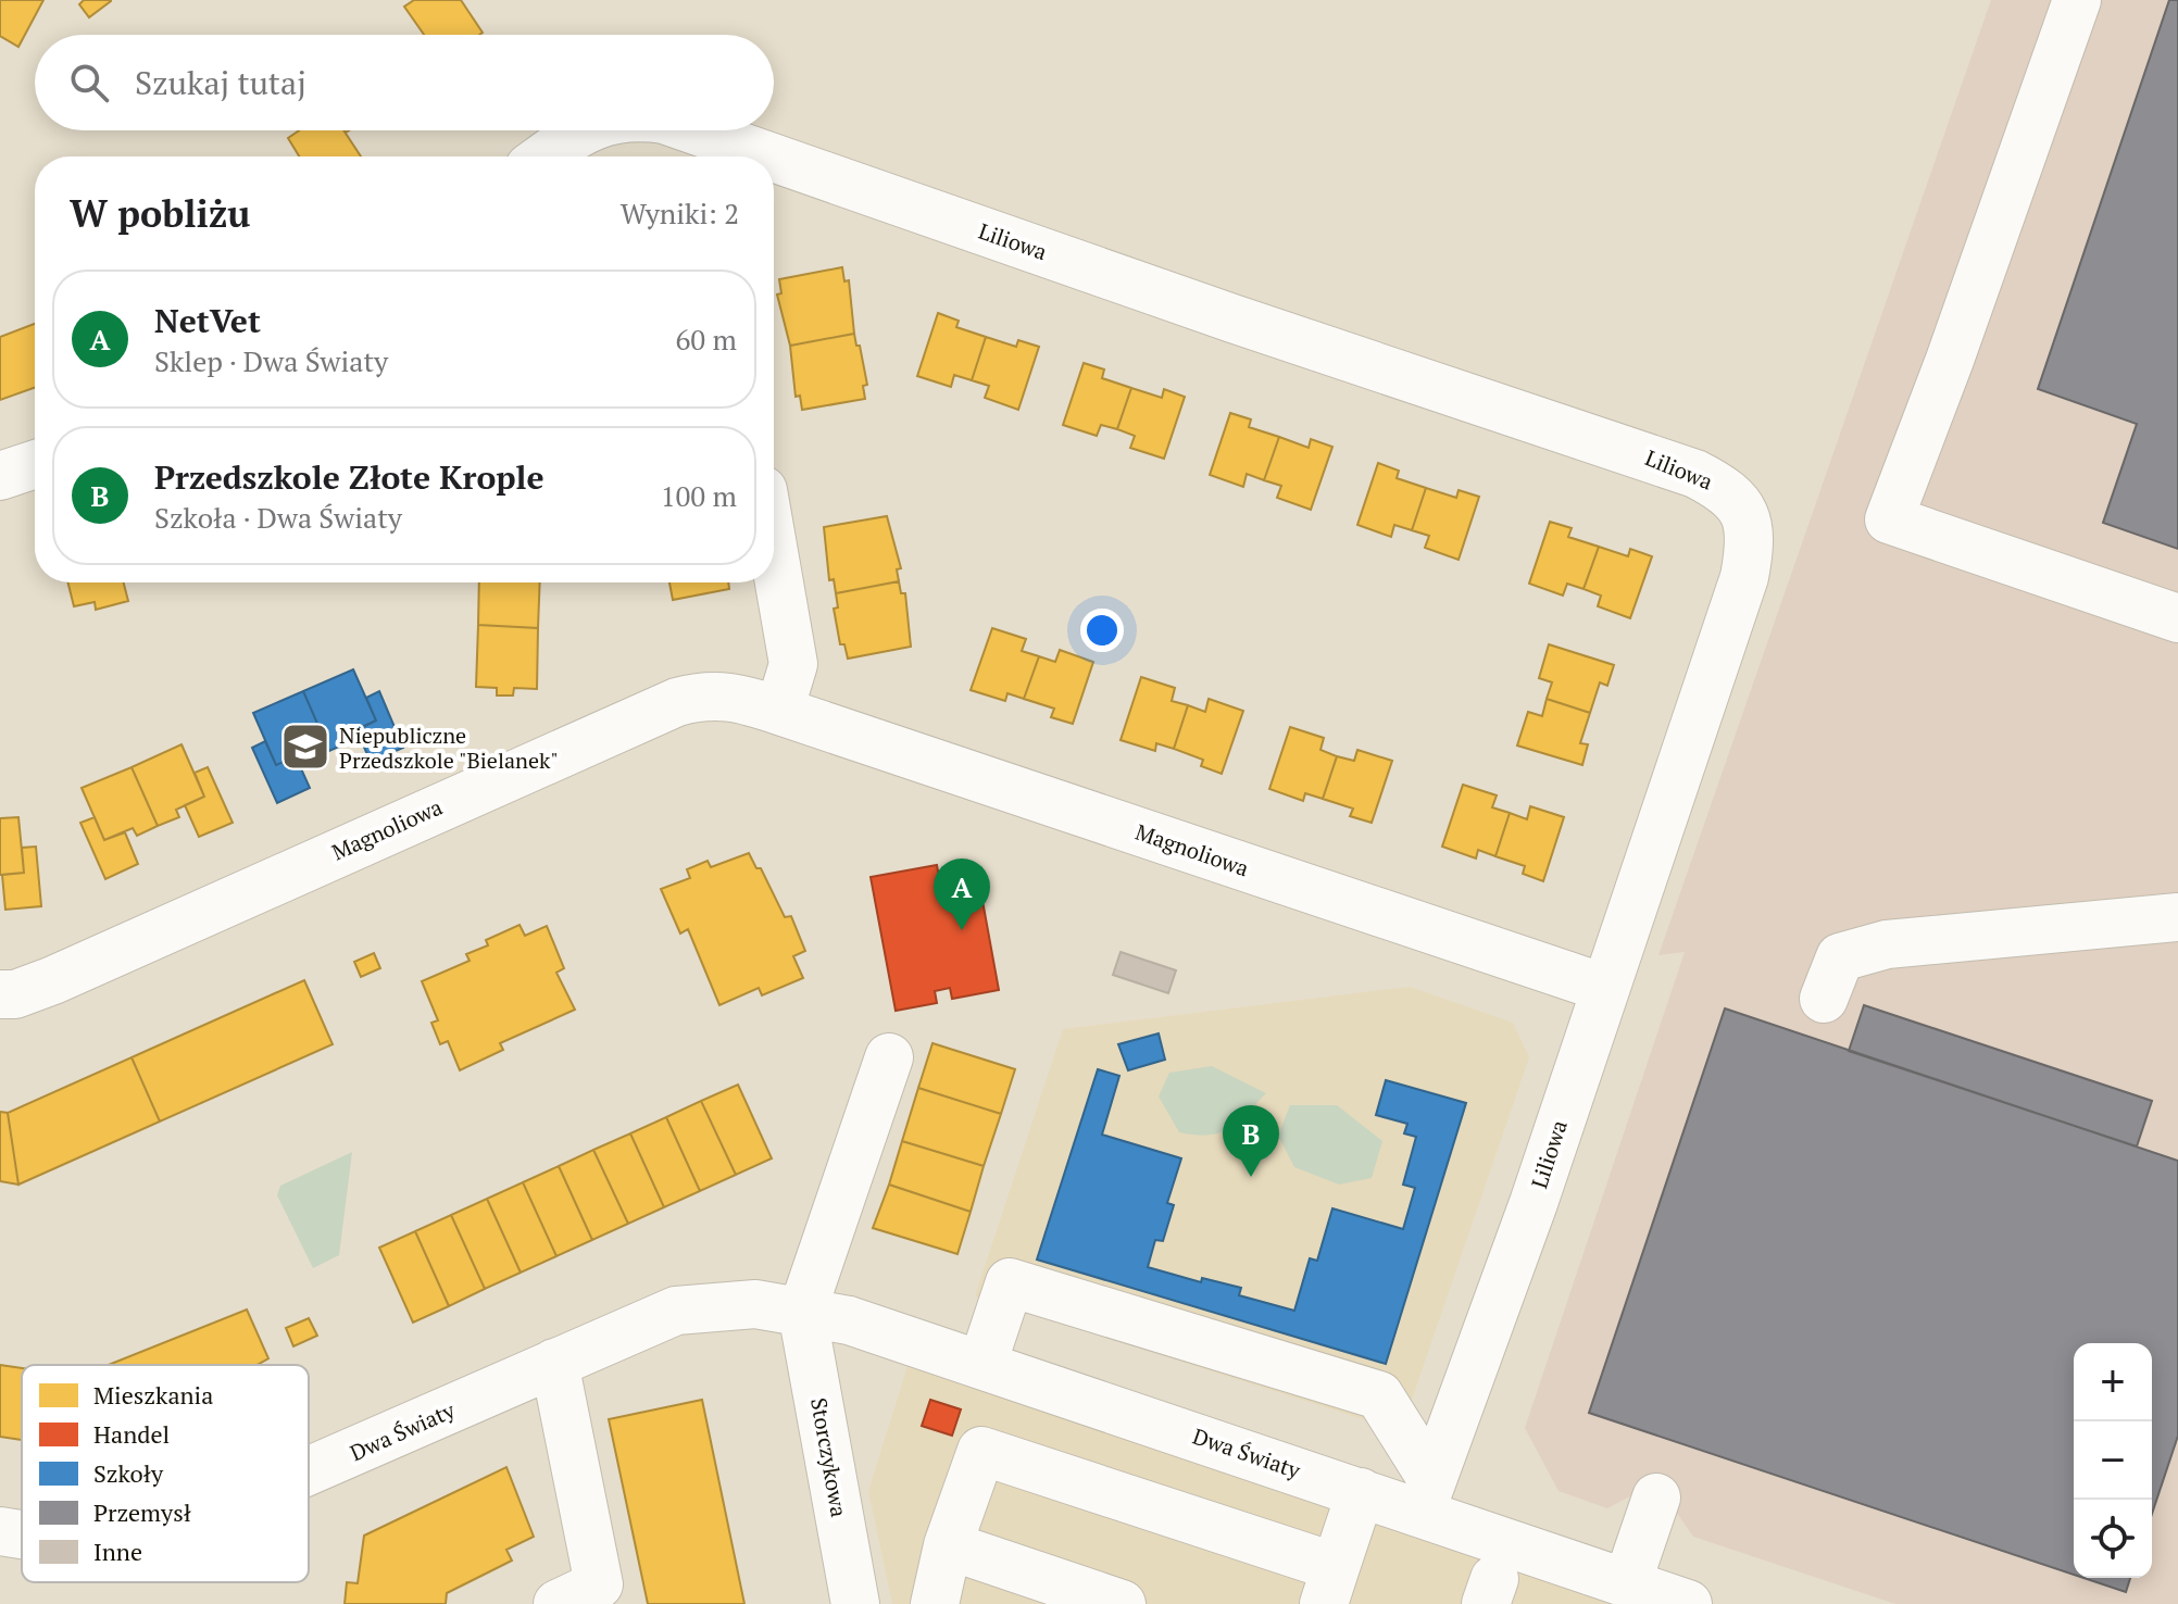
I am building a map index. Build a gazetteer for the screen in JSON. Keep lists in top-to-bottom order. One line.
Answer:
{"streets":{"street":["Liliowa","Magnoliowa","Dwa Światy","Storczykowa"]},"crossings":[["Liliowa","Magnoliowa"],["Liliowa","Dwa Światy"],["Dwa Światy","Storczykowa"]],"places":{"school or university":["Niepubliczne Przedszkole \"Bielanek\""]},"legend":["Mieszkania","Handel","Szkoły","Przemysł","Inne"],"page":{"search":"Szukaj tutaj","heading":["W pobliżu","Wyniki: 2"],"list":[{"mark":"A","name":"NetVet","note":"Sklep · Dwa Światy","value":"60 m"},{"mark":"B","name":"Przedszkole Złote Krople","note":"Szkoła · Dwa Światy","value":"100 m"}],"pins":["A","B"],"map_buttons":["+","−"]}}
